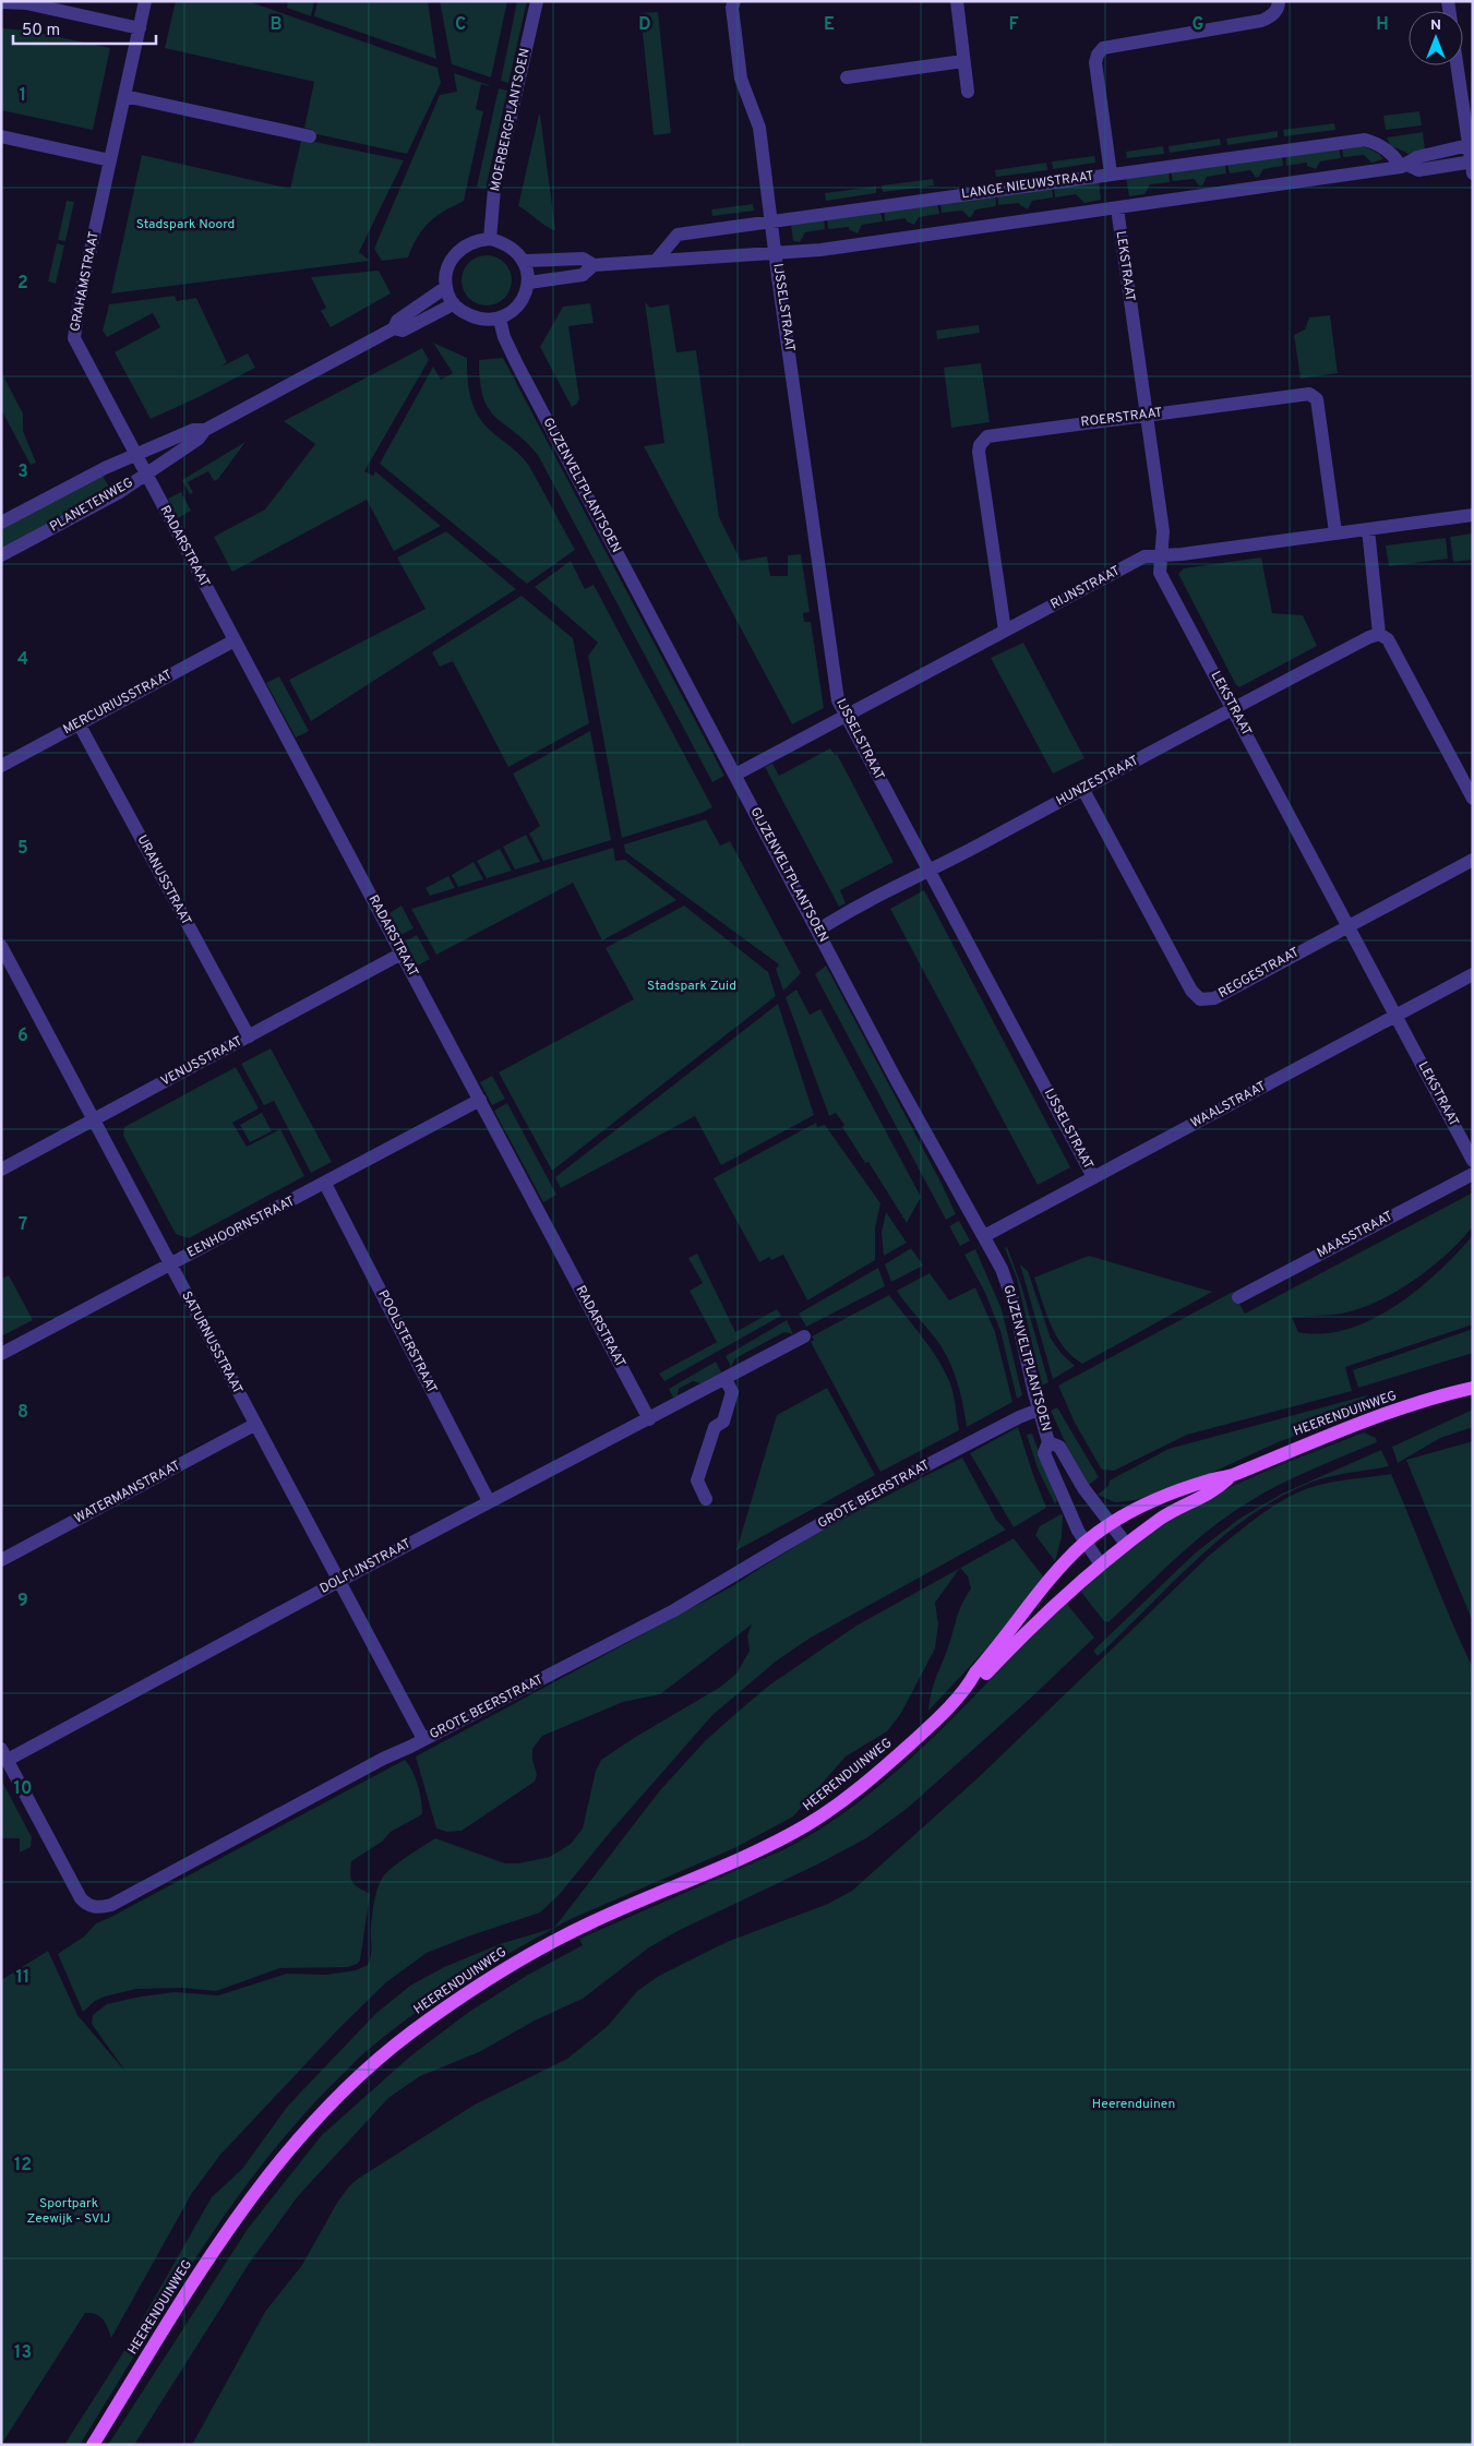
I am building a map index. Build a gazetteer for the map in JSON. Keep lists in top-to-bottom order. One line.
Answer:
{"streets":{"main road":["HEERENDUINWEG"],"street":["MOERBERGPLANTSOEN","LANGE NIEUWSTRAAT","LEKSTRAAT","GRAHAMSTRAAT","IJSSELSTRAAT","ROERSTRAAT","GIJZENVELTPLANTSOEN","PLANETENWEG","RADARSTRAAT","RIJNSTRAAT","MERCURIUSSTRAAT","HUNZESTRAAT","URANUSSTRAAT","REGGESTRAAT","VENUSSTRAAT","WAALSTRAAT","EENHOORNSTRAAT","MAASSTRAAT","POOLSTERSTRAAT","SATURNUSSTRAAT","WATERMANSTRAAT","GROTE BEERSTRAAT","DOLFIJNSTRAAT"]},"crossings":[["MOERBERGPLANTSOEN","GIJZENVELTPLANTSOEN"],["MOERBERGPLANTSOEN","PLANETENWEG"],["LANGE NIEUWSTRAAT","IJSSELSTRAAT"],["LEKSTRAAT","ROERSTRAAT"],["LEKSTRAAT","RIJNSTRAAT"],["LEKSTRAAT","HUNZESTRAAT"],["LEKSTRAAT","REGGESTRAAT"],["LEKSTRAAT","WAALSTRAAT"],["GRAHAMSTRAAT","PLANETENWEG"],["GRAHAMSTRAAT","RADARSTRAAT"],["IJSSELSTRAAT","RIJNSTRAAT"],["IJSSELSTRAAT","HUNZESTRAAT"],["IJSSELSTRAAT","WAALSTRAAT"],["ROERSTRAAT","RIJNSTRAAT"],["GIJZENVELTPLANTSOEN","PLANETENWEG"],["GIJZENVELTPLANTSOEN","RIJNSTRAAT"],["GIJZENVELTPLANTSOEN","HUNZESTRAAT"],["GIJZENVELTPLANTSOEN","WAALSTRAAT"],["GIJZENVELTPLANTSOEN","HEERENDUINWEG"],["GIJZENVELTPLANTSOEN","GROTE BEERSTRAAT"],["PLANETENWEG","RADARSTRAAT"],["RADARSTRAAT","MERCURIUSSTRAAT"],["RADARSTRAAT","VENUSSTRAAT"],["RADARSTRAAT","EENHOORNSTRAAT"],["RADARSTRAAT","DOLFIJNSTRAAT"],["MERCURIUSSTRAAT","URANUSSTRAAT"],["HUNZESTRAAT","REGGESTRAAT"],["URANUSSTRAAT","VENUSSTRAAT"],["VENUSSTRAAT","SATURNUSSTRAAT"],["EENHOORNSTRAAT","POOLSTERSTRAAT"],["EENHOORNSTRAAT","SATURNUSSTRAAT"],["POOLSTERSTRAAT","DOLFIJNSTRAAT"],["SATURNUSSTRAAT","WATERMANSTRAAT"],["SATURNUSSTRAAT","GROTE BEERSTRAAT"],["SATURNUSSTRAAT","DOLFIJNSTRAAT"],["GROTE BEERSTRAAT","DOLFIJNSTRAAT"]],"parks":["Stadspark Noord","Stadspark Zuid","Heerenduinen","Sportpark Zeewijk - SVIJ"],"scale_bar":"50 m","north":"top","grid":{"columns":["B","C","D","E","F","G","H"],"rows":["1","2","3","4","5","6","7","8","9","10","11","12","13"]}}
